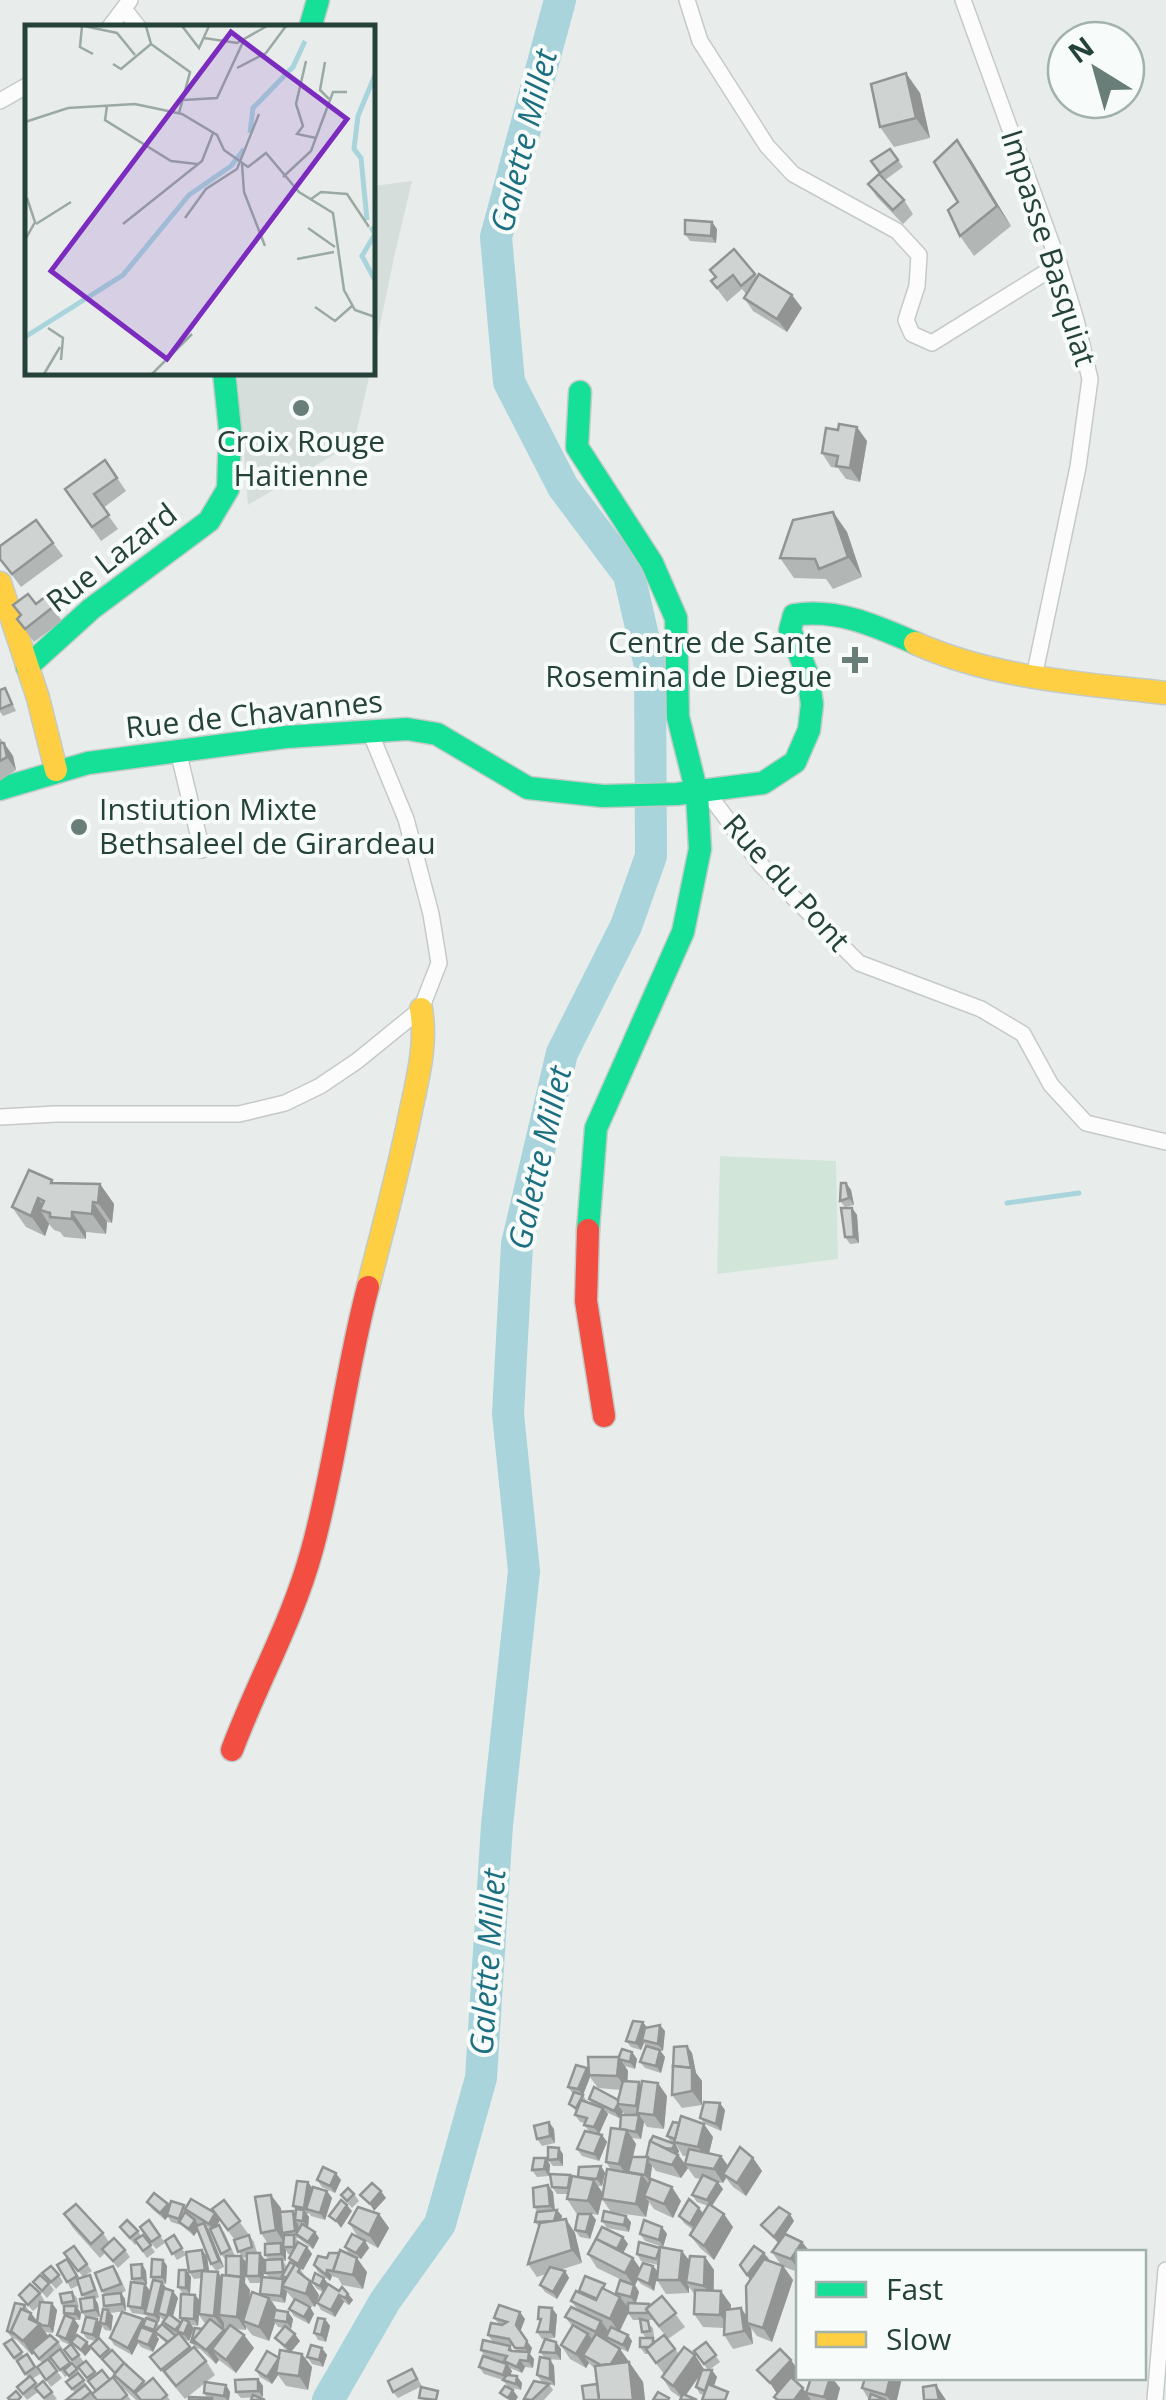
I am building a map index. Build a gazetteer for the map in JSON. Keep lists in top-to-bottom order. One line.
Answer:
{"streets":{"street":["Impasse Basquiat","Rue Lazard","Rue de Chavannes","Rue du Pont"]},"crossings":[["Impasse Basquiat","Rue de Chavannes"],["Rue de Chavannes","Rue du Pont"]],"water":["Galette Millet"],"places":{"other":["Croix Rouge Haitienne","Instiution Mixte Bethsaleel de Girardeau"],"health":["Centre de Sante Rosemina de Diegue"]},"legend":["Fast","Slow"],"north":"top left"}
